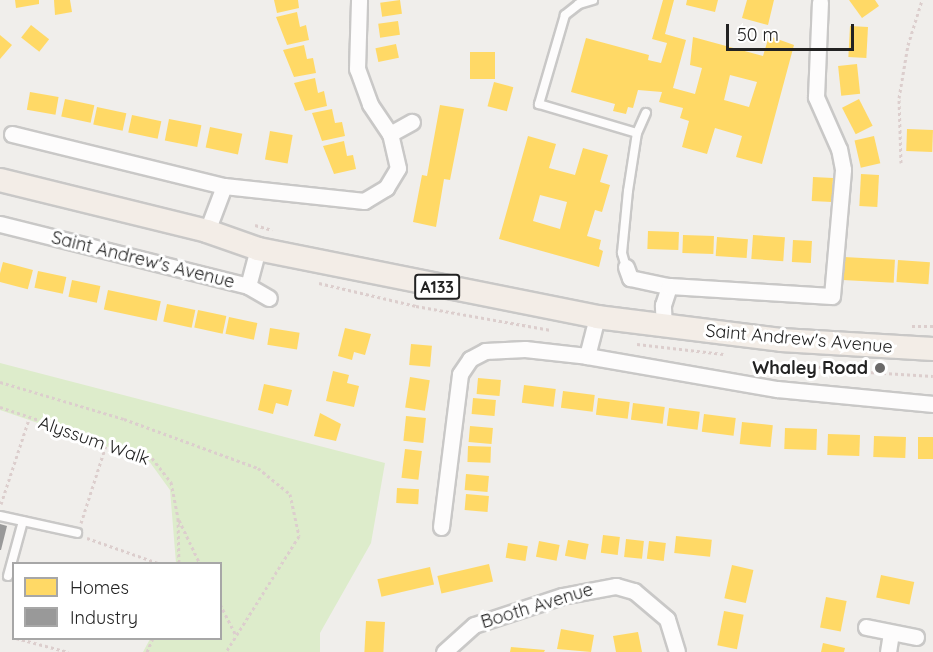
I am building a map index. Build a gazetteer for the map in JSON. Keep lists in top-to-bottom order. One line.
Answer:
{"streets":{"main road":["Saint Andrew's Avenue","A133"],"street":["Booth Avenue"],"path":["Alyssum Walk"]},"places":["Whaley Road"],"legend":["Homes","Industry"],"scale_bar":"50 m"}
